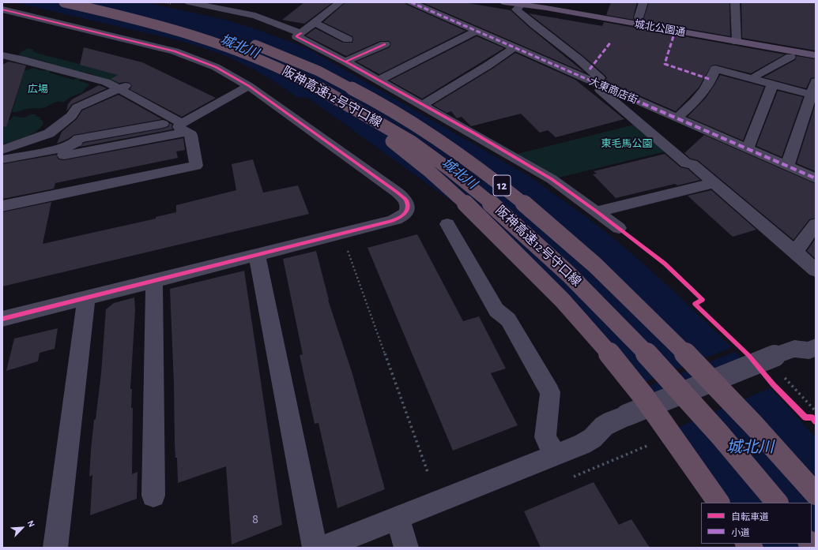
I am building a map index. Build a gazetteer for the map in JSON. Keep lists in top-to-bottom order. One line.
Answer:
{"streets":{"highway":["阪神高速12号守口線","12"],"main road":["城北公園通"],"street":["大東商店街"]},"water":["城北川"],"parks":["広場","東毛馬公園"],"house_numbers":["8"],"legend":["自転車道","小道"],"north":"top right"}
